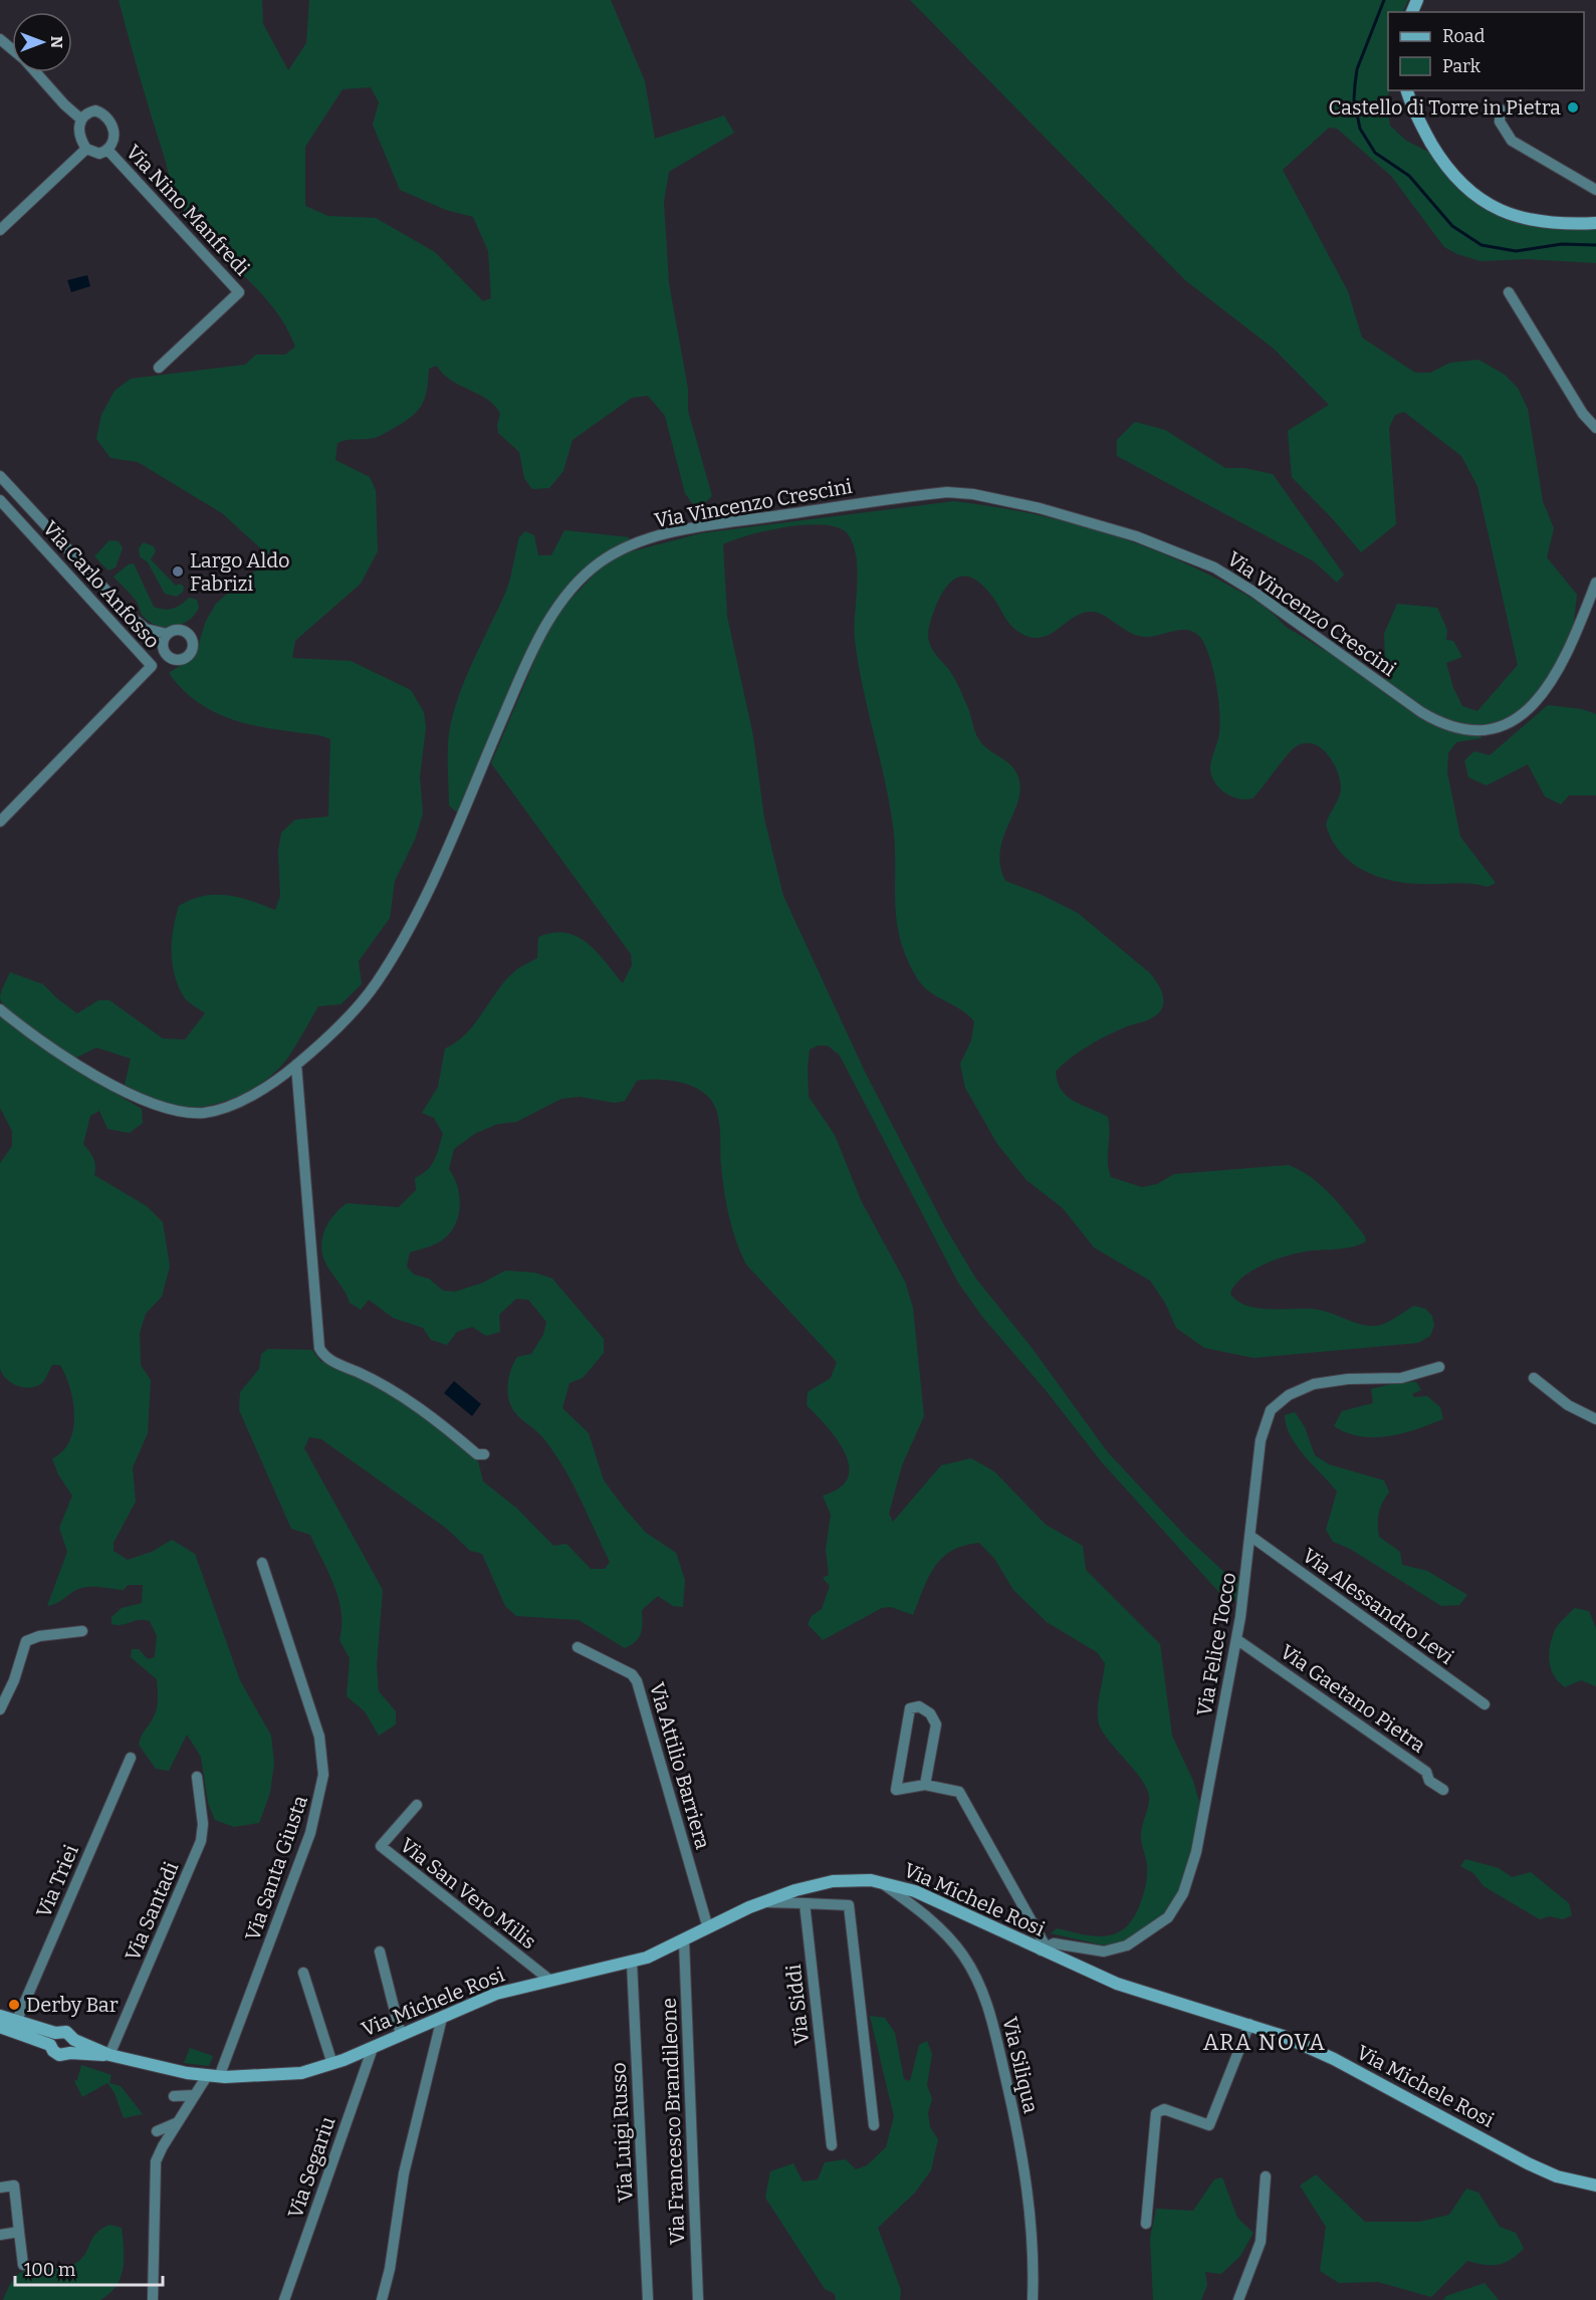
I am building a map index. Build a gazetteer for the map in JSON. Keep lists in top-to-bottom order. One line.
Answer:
{"streets":{"street":["Via Nino Manfredi","Via Vincenzo Crescini","Via Carlo Anfosso","Via Alessandro Levi","Via Felice Tocco","Via Gaetano Pietra","Via Attilio Barriera","Via Santa Giusta","Via Triei","Via San Vero Milis","Via Michele Rosi","Via Santadi","Via Siddi","Via Siliqua","Via Francesco Brandileone","Via Luigi Russo","Via Segariu"]},"crossings":[["Via Alessandro Levi","Via Felice Tocco"],["Via Felice Tocco","Via Gaetano Pietra"],["Via Felice Tocco","Via Michele Rosi"],["Via Attilio Barriera","Via Michele Rosi"],["Via Santa Giusta","Via Michele Rosi"],["Via Triei","Via Michele Rosi"],["Via San Vero Milis","Via Michele Rosi"],["Via Michele Rosi","Via Santadi"],["Via Michele Rosi","Via Siliqua"],["Via Michele Rosi","Via Francesco Brandileone"],["Via Michele Rosi","Via Luigi Russo"],["Via Michele Rosi","Via Segariu"]],"districts":["ARA NOVA"],"places":["Castello di Torre in Pietra","Largo Aldo Fabrizi","Derby Bar"],"legend":["Road","Park"],"scale_bar":"100 m","north":"right"}
